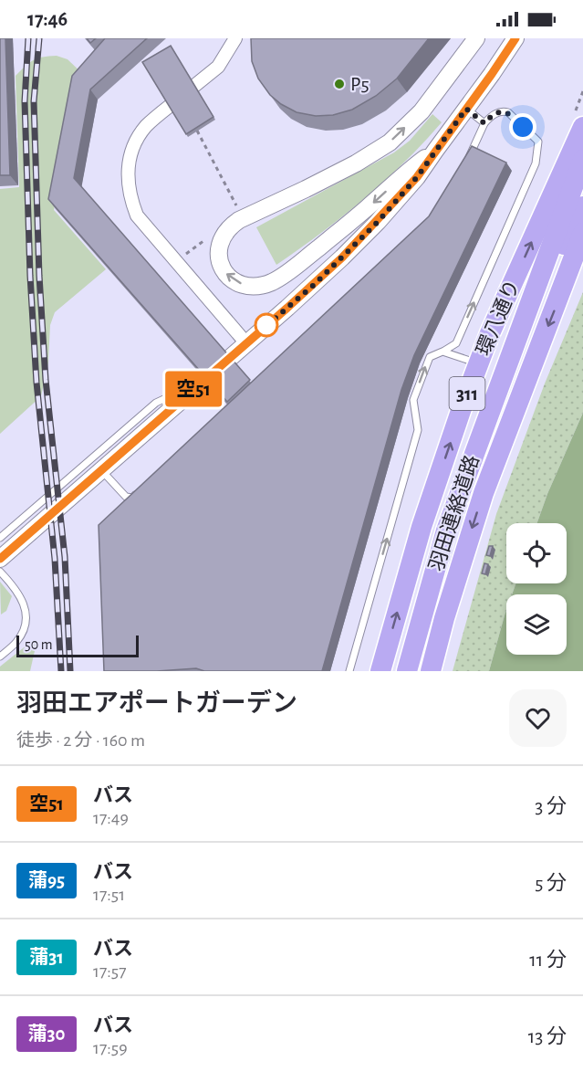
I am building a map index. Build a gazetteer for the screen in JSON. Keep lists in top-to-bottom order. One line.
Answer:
{"streets":{"main road":["環八通り","311","羽田連絡道路"]},"places":["P5"],"lines":["bus line 空51"],"scale_bar":"50 m","page":{"status":"17:46","on_map":"空51","scale":"50 m","heading":["羽田エアポートガーデン","徒歩 · 2 分 · 160 m"],"list":[{"mark":"空51","name":"バス","note":"17:49","value":"3 分"},{"mark":"蒲95","name":"バス","note":"17:51","value":"5 分"},{"mark":"蒲31","name":"バス","note":"17:57","value":"11 分"},{"mark":"蒲30","name":"バス","note":"17:59","value":"13 分"}]}}
